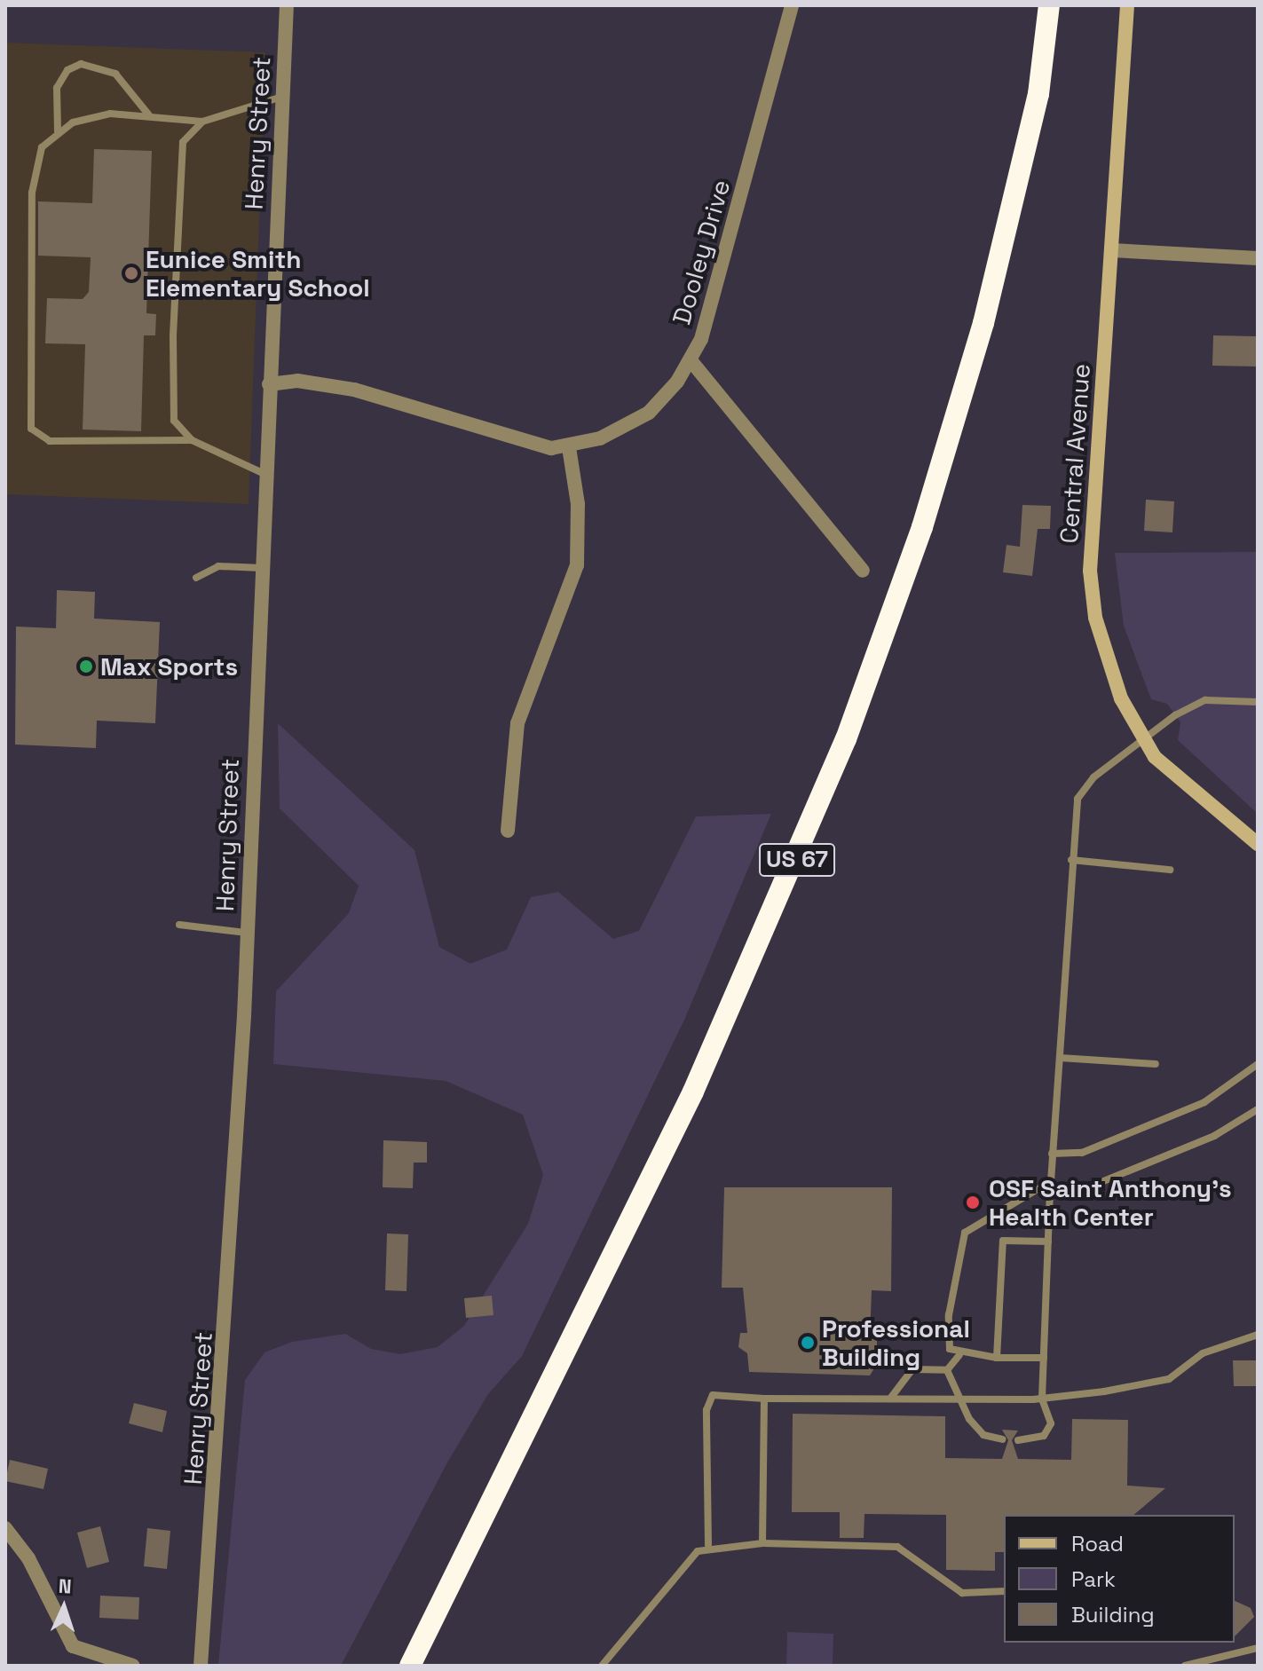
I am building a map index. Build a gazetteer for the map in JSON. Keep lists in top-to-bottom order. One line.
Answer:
{"streets":{"highway":["US 67"],"street":["Henry Street","Dooley Drive","Central Avenue"]},"crossings":[["Henry Street","Dooley Drive"]],"places":["Eunice Smith Elementary School","Max Sports","OSF Saint Anthony's Health Center","Professional Building"],"legend":["Road","Park","Building"],"north":"top"}
